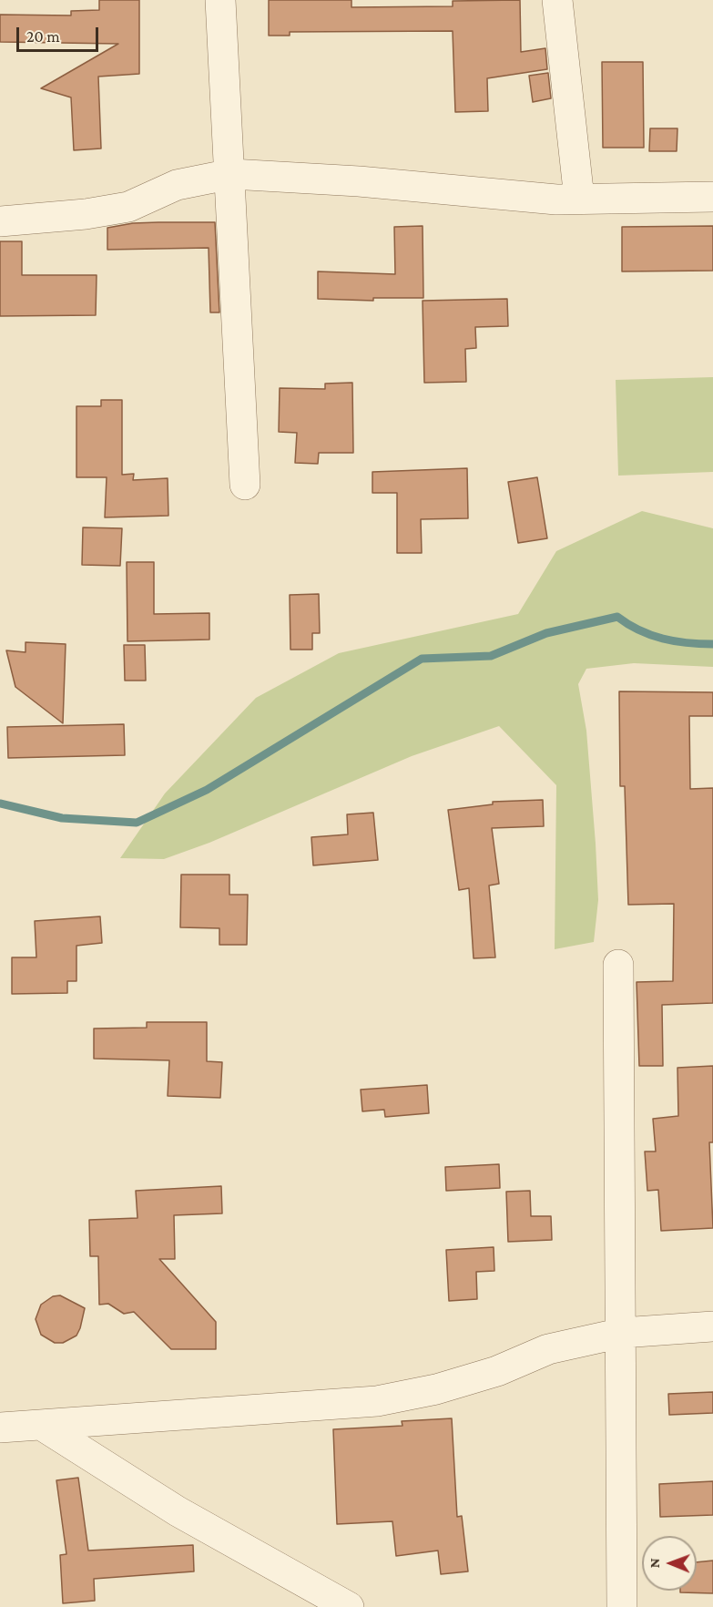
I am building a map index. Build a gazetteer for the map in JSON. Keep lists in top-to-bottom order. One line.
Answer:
{"scale_bar":"20 m","north":"left"}
